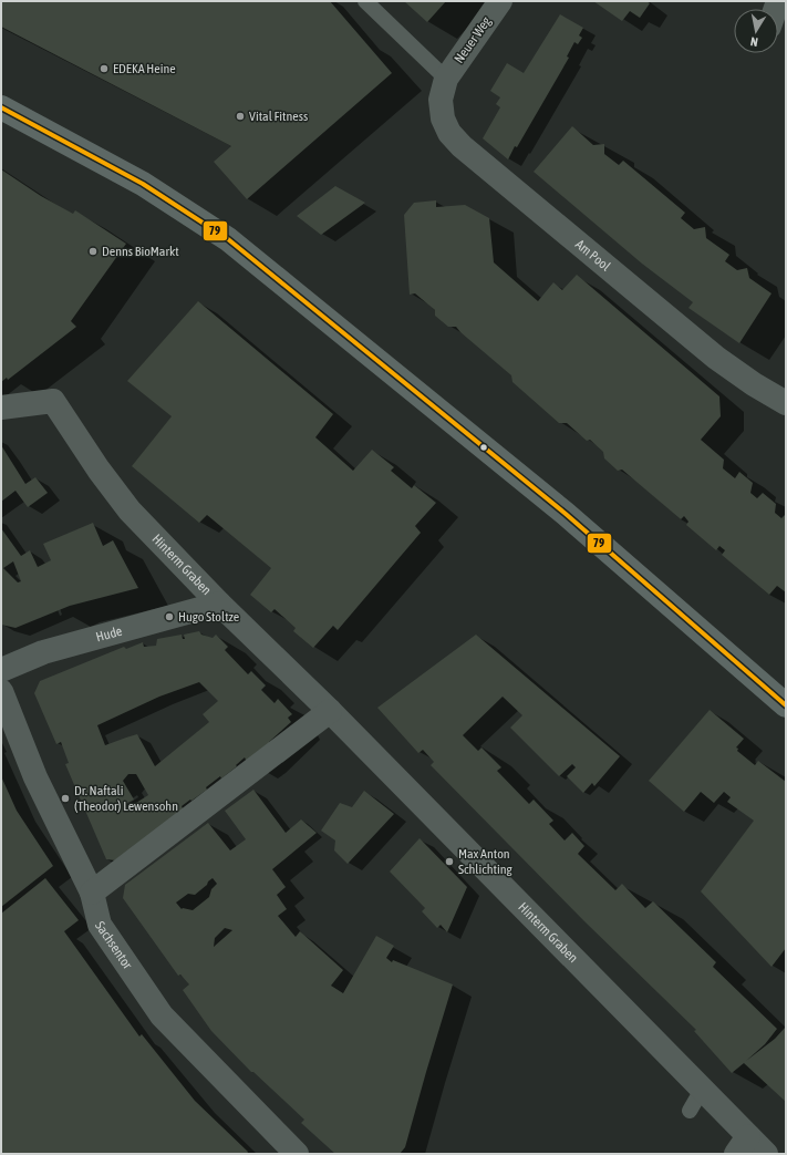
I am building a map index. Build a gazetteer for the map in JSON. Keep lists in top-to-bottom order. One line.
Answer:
{"streets":{"street":["Neuer Weg","Am Pool","Hinterm Graben","Hude","Sachsentor"]},"crossings":[["Neuer Weg","Am Pool"],["Hinterm Graben","Hude"]],"places":["EDEKA Heine","Vital Fitness","Denns BioMarkt","Hugo Stoltze","Dr. Naftali (Theodor) Lewensohn","Max Anton Schlichting"],"lines":["transit line 79"],"north":"bottom"}
